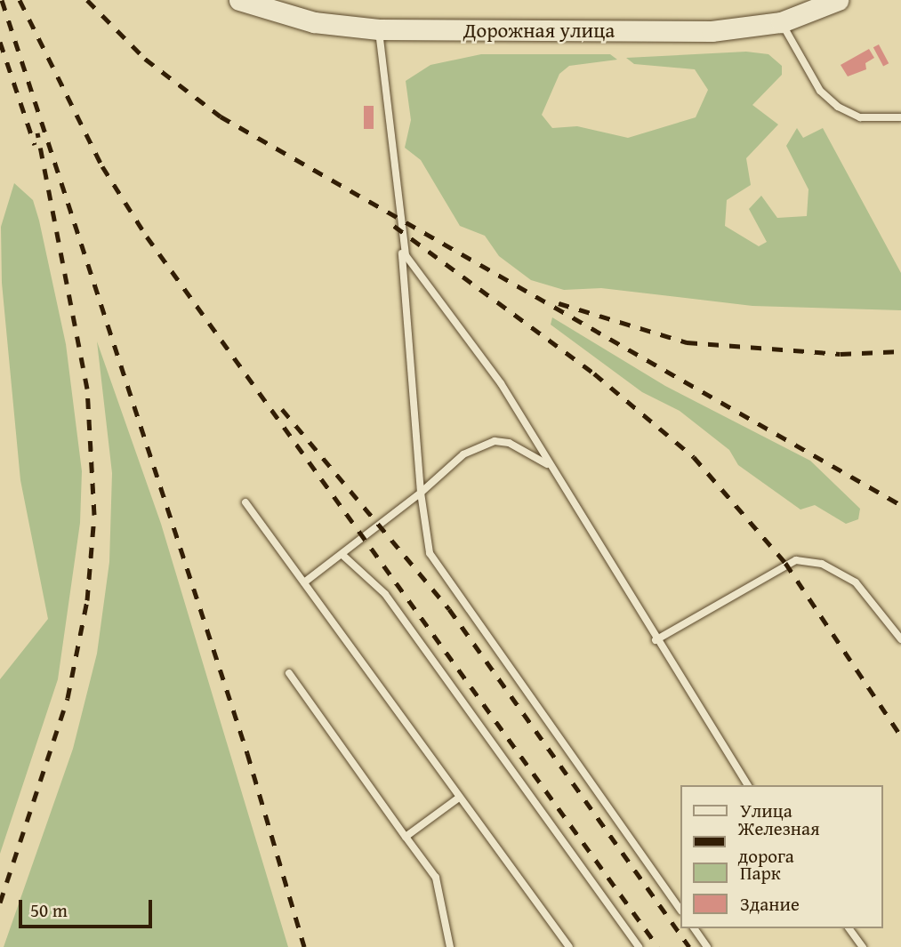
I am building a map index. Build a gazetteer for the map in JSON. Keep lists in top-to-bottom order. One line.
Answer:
{"streets":{"street":["Дорожная улица"]},"legend":["Улица","Железная дорога","Парк","Здание"],"scale_bar":"50 m"}
